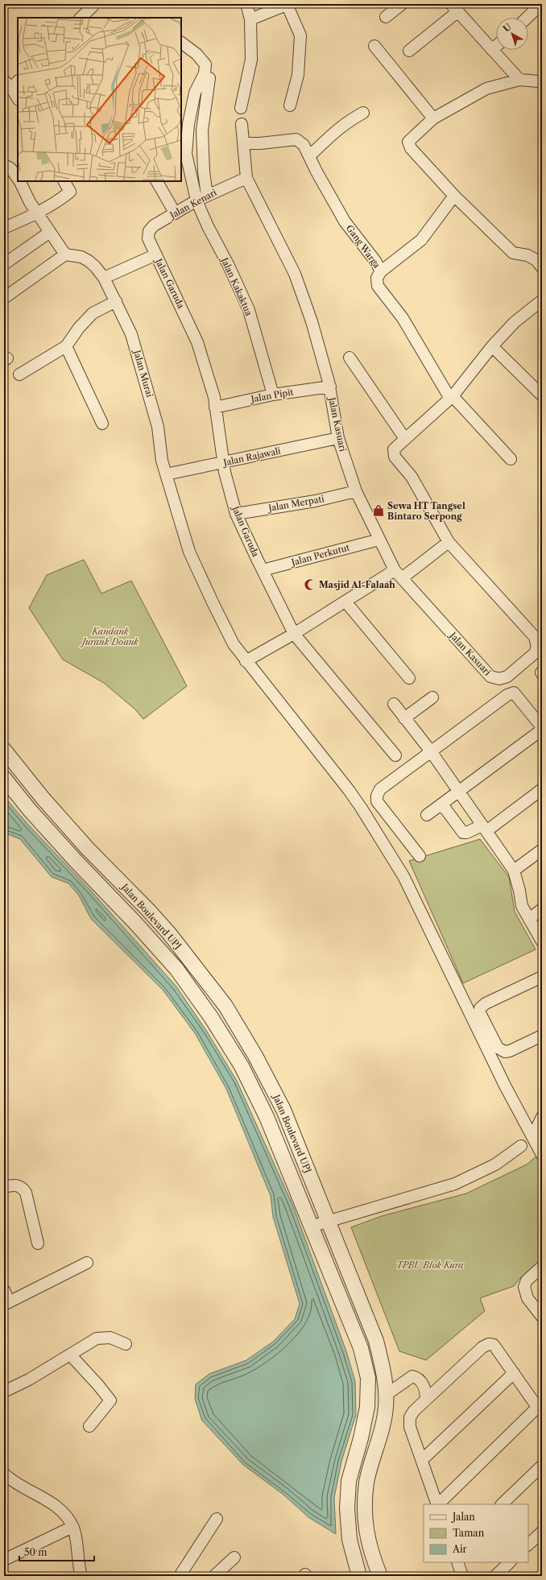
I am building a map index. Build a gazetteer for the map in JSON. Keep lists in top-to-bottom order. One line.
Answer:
{"streets":{"street":["Jalan Kenari","Gang Warga","Jalan Garuda","Jalan Kakaktua","Jalan Murai","Jalan Pipit","Jalan Kasuari","Jalan Rajawali","Jalan Merpati","Jalan Perkutut","Jalan Boulevard UPJ"]},"crossings":[["Jalan Kenari","Jalan Garuda"],["Jalan Kenari","Jalan Kakaktua"],["Jalan Kenari","Jalan Kasuari"],["Gang Warga","Jalan Kasuari"],["Jalan Garuda","Jalan Pipit"],["Jalan Garuda","Jalan Rajawali"],["Jalan Garuda","Jalan Merpati"],["Jalan Garuda","Jalan Perkutut"],["Jalan Kakaktua","Jalan Pipit"],["Jalan Murai","Jalan Rajawali"],["Jalan Pipit","Jalan Kasuari"],["Jalan Kasuari","Jalan Rajawali"],["Jalan Kasuari","Jalan Merpati"],["Jalan Kasuari","Jalan Perkutut"]],"parks":["Kandank Jurank Doank","TPBU Blok Kura"],"places":{"shop":["Sewa HT Tangsel Bintaro Serpong"],"mosque":["Masjid Al-Falaah"]},"legend":["Jalan","Taman","Air"],"scale_bar":"50 m","north":"top left"}
